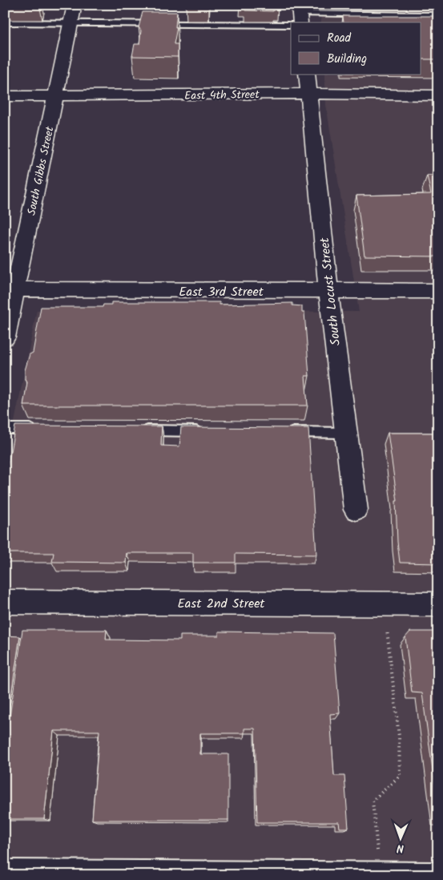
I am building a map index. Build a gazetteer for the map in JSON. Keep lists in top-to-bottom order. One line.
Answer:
{"streets":{"street":["East 4th Street","South Gibbs Street","East 3rd Street","South Locust Street","East 2nd Street"]},"crossings":[["East 4th Street","South Gibbs Street"],["East 4th Street","South Locust Street"],["South Gibbs Street","East 3rd Street"],["East 3rd Street","South Locust Street"]],"legend":["Road","Building"],"north":"bottom"}
